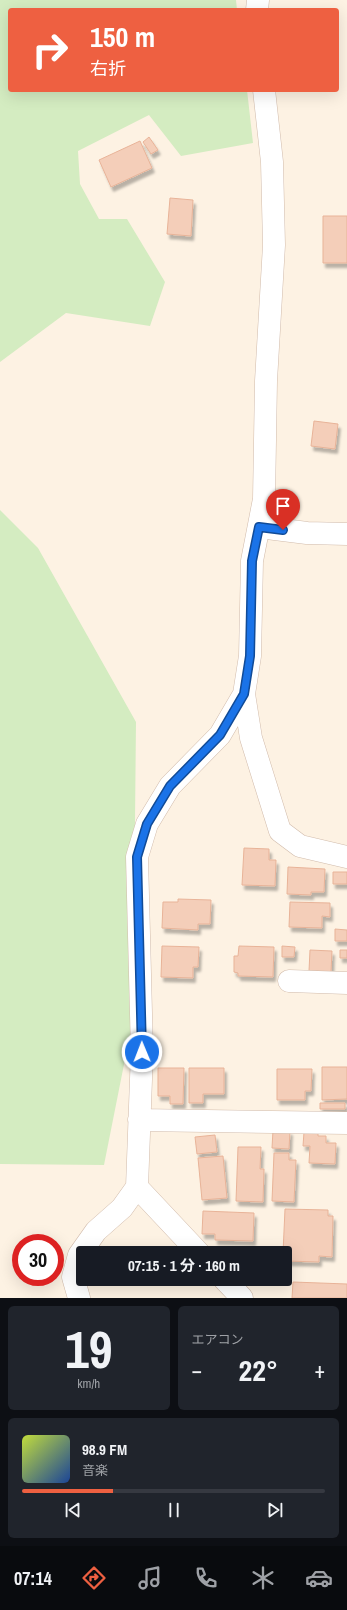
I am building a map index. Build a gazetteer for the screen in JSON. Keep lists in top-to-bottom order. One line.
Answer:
{"page":{"turn":["150 m","右折"],"limit":"30","trip":"07:15 · 1 分 · 160 m","tile":[["19","km/h"],"エアコン"],"heat":["−","22°","+"],"song":["98.9 FM","音楽"],"tabs":"07:14"}}
